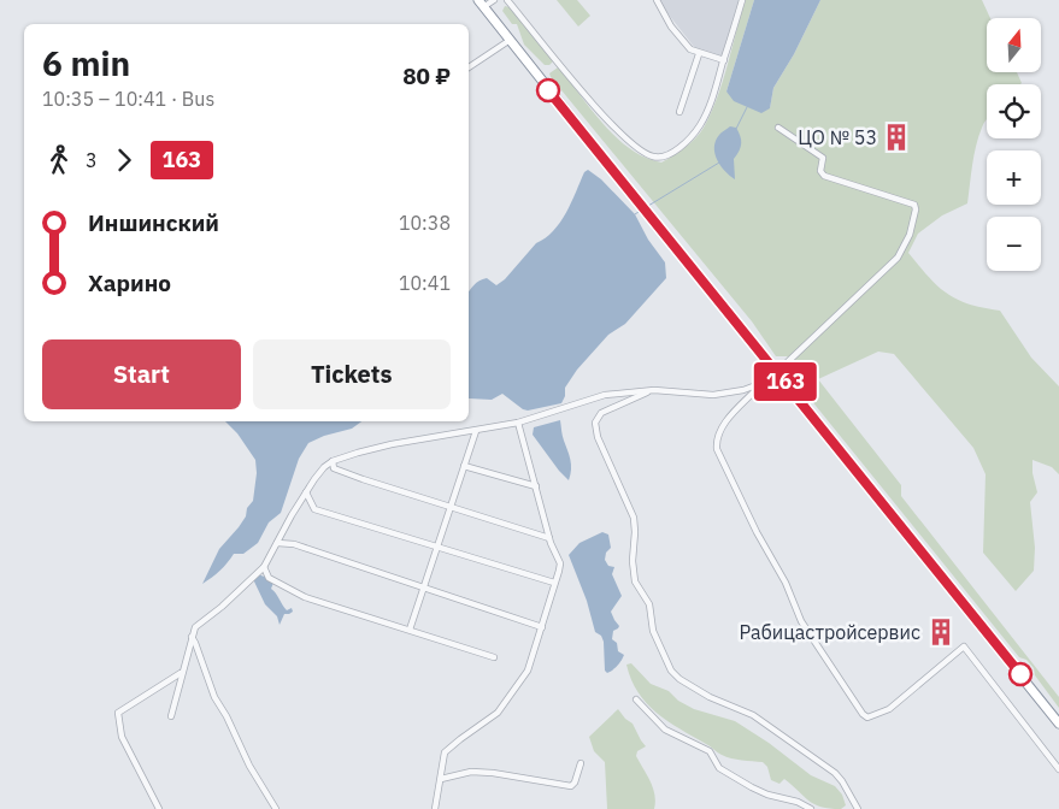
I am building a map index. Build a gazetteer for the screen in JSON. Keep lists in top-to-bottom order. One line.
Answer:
{"places":{"building":["ЦО № 53","Рабицастройсервис"]},"lines":["bus line 163"],"north":"top","page":{"on_map":"163","map_buttons":["+","−"],"heading":["6 min","10:35 – 10:41 · Bus","80 ₽"],"legs":["3","163"],"list":[{"name":"Иншинский","value":"10:38"},{"name":"Харино","value":"10:41"}],"buttons":["Start","Tickets"]}}
